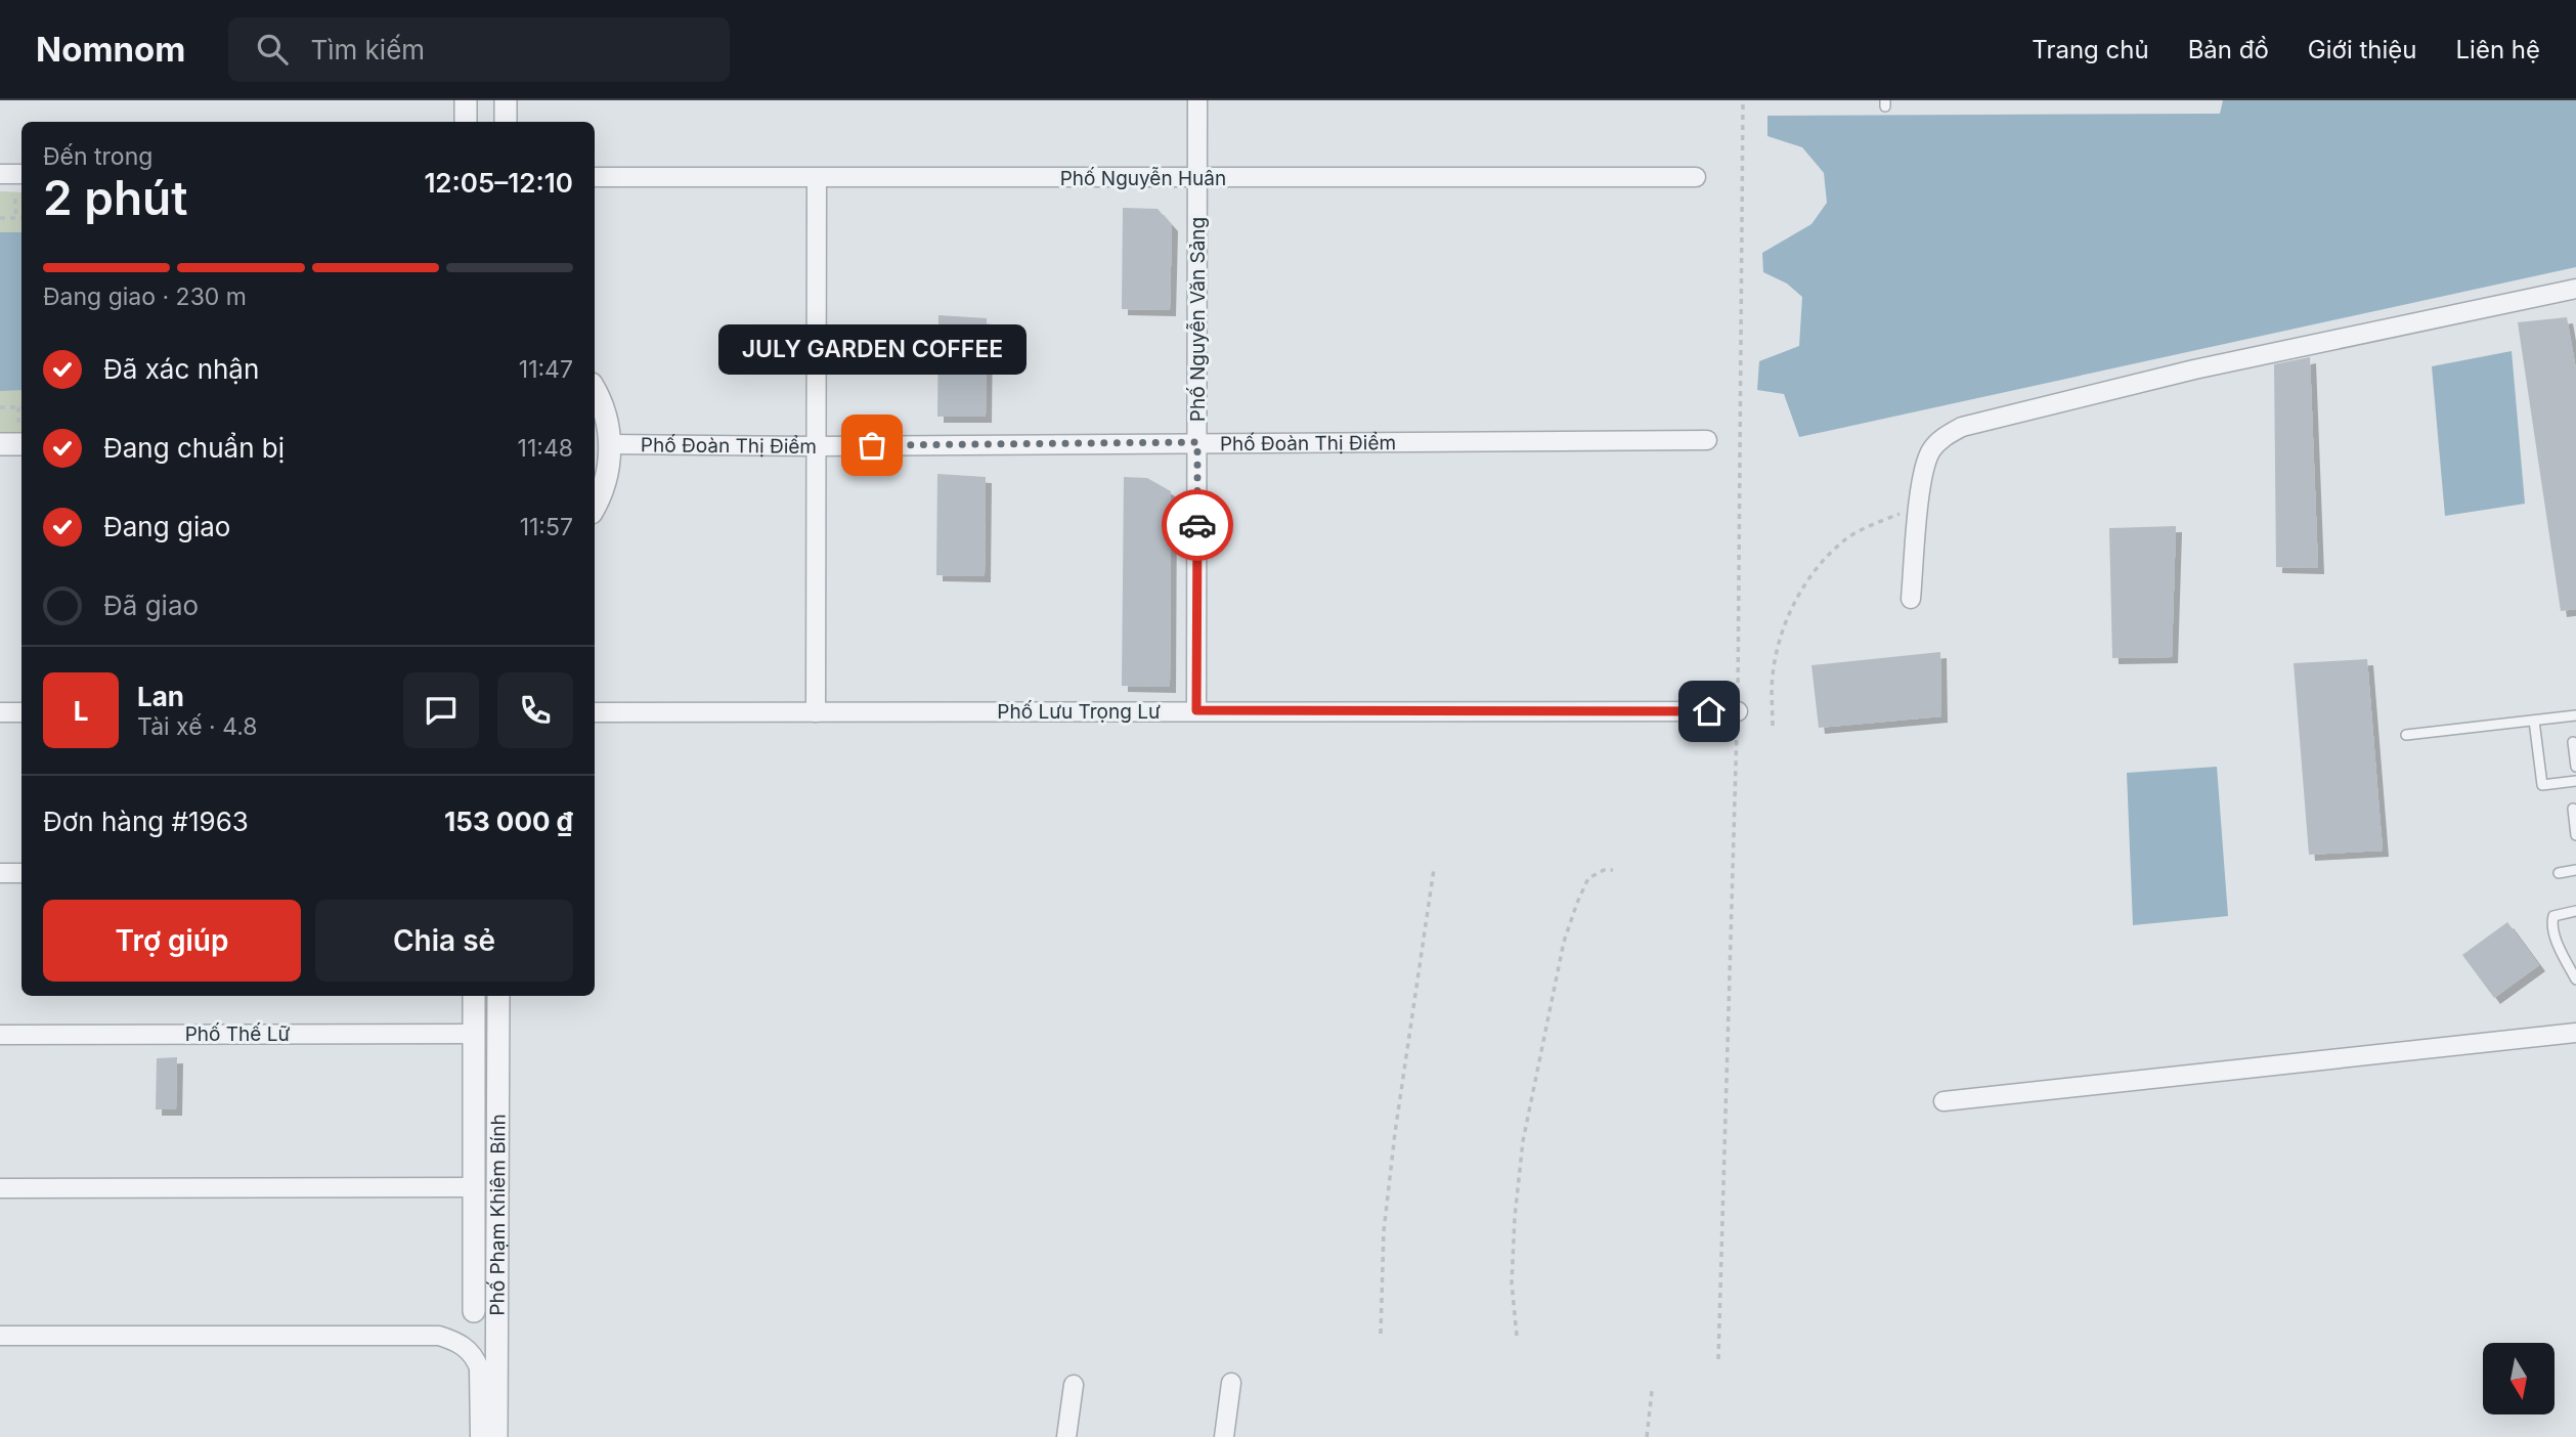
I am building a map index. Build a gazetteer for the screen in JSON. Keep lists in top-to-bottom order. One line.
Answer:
{"streets":{"street":["Phố Nguyễn Huân","Phố Nguyễn Văn Sảng","Phố Đoàn Thị Điểm","Phố Lưu Trọng Lư","Phố Thế Lữ","Phố Phạm Khiêm Bính"]},"crossings":[["Phố Nguyễn Huân","Phố Nguyễn Văn Sảng"],["Phố Nguyễn Văn Sảng","Phố Đoàn Thị Điểm"],["Phố Nguyễn Văn Sảng","Phố Lưu Trọng Lư"],["Phố Thế Lữ","Phố Phạm Khiêm Bính"]],"places":["JULY GARDEN COFFEE"],"north":"bottom","page":{"header":"Nomnom","search":"Tìm kiếm","nav":["Trang chủ","Bản đồ","Giới thiệu","Liên hệ"],"heading":["2 phút","Đến trong","12:05–12:10"],"panel":["Lan","Tài xế · 4.8","Đơn hàng #1963","153 000 ₫"],"bar":"Đang giao · 230 m","bubble":"JULY GARDEN COFFEE","list":[["Đã xác nhận","11:47"],["Đang chuẩn bị","11:48"],["Đang giao","11:57"],"Đã giao"],"round":"L","buttons":["Trợ giúp","Chia sẻ"]}}
